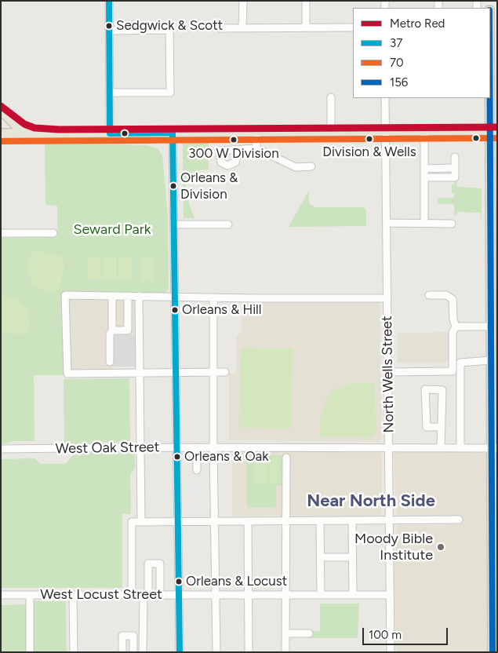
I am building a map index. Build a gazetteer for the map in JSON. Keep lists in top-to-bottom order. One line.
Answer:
{"streets":{"street":["North Wells Street","West Oak Street","West Locust Street"]},"crossings":[["North Wells Street","West Oak Street"],["North Wells Street","West Locust Street"]],"districts":["Near North Side"],"parks":["Seward Park"],"places":["Sedgwick & Scott","Division & Wells","300 W Division","Orleans & Division","Orleans & Hill","Orleans & Oak","Moody Bible Institute","Orleans & Locust"],"lines":["transit line 37","transit line 156","metro line Red","transit line 70"],"legend":["Metro Red","37","70","156"],"scale_bar":"100 m"}
